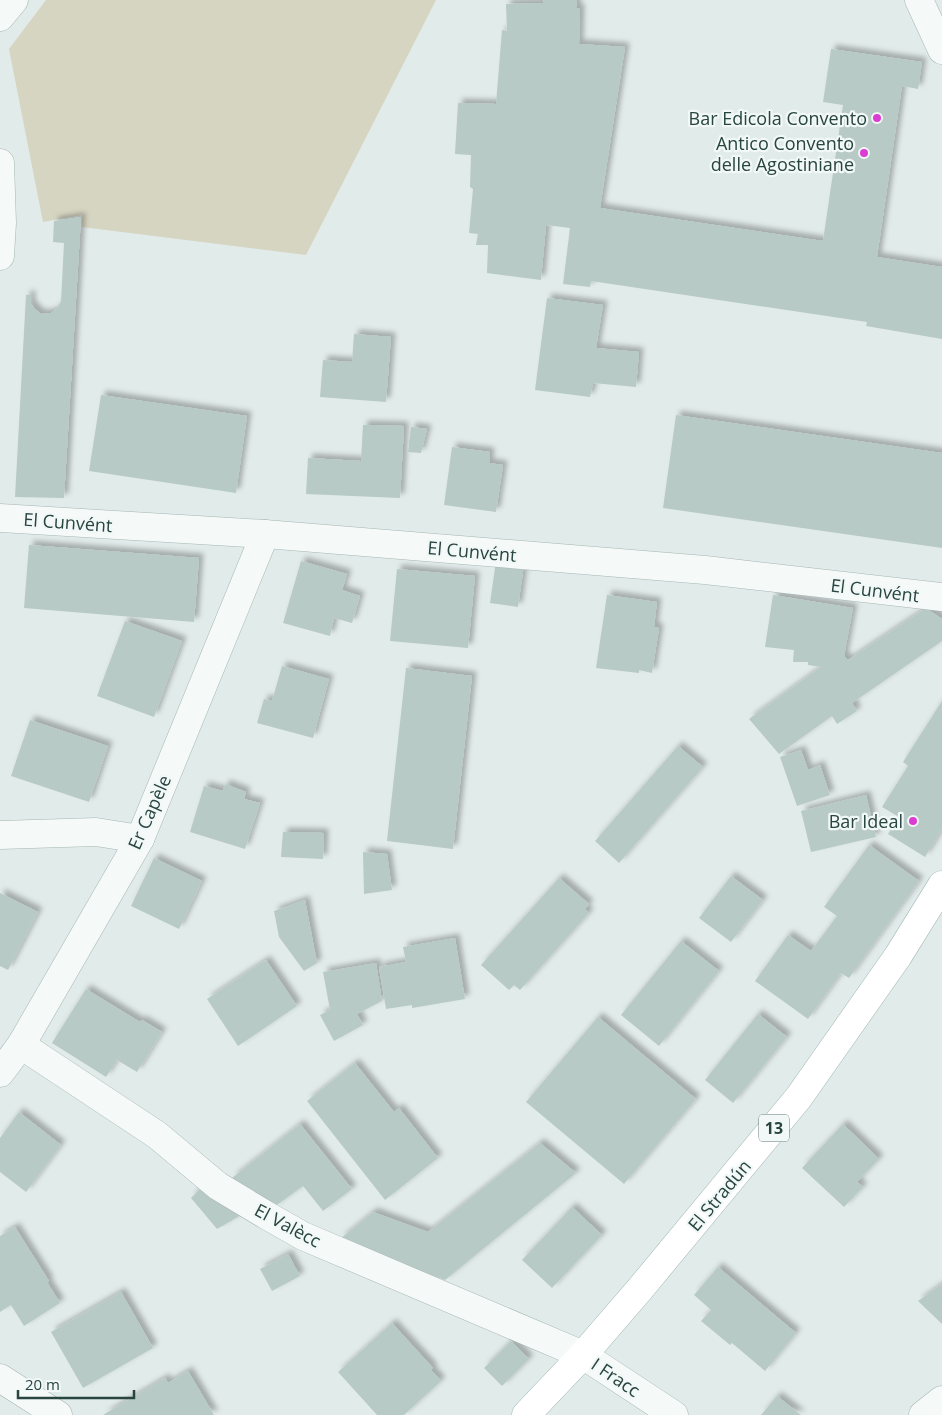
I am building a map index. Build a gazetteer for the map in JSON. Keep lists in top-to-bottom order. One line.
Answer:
{"streets":{"main road":["13","El Stradún"],"street":["El Cunvént","Er Capèle","El Valècc","I Fracc"]},"crossings":[["El Cunvént","Er Capèle"],["Er Capèle","El Valècc"],["El Stradún","El Valècc"],["El Stradún","I Fracc"],["El Valècc","I Fracc"]],"places":["Bar Edicola Convento","Antico Convento delle Agostiniane","Bar Ideal"],"scale_bar":"20 m"}
